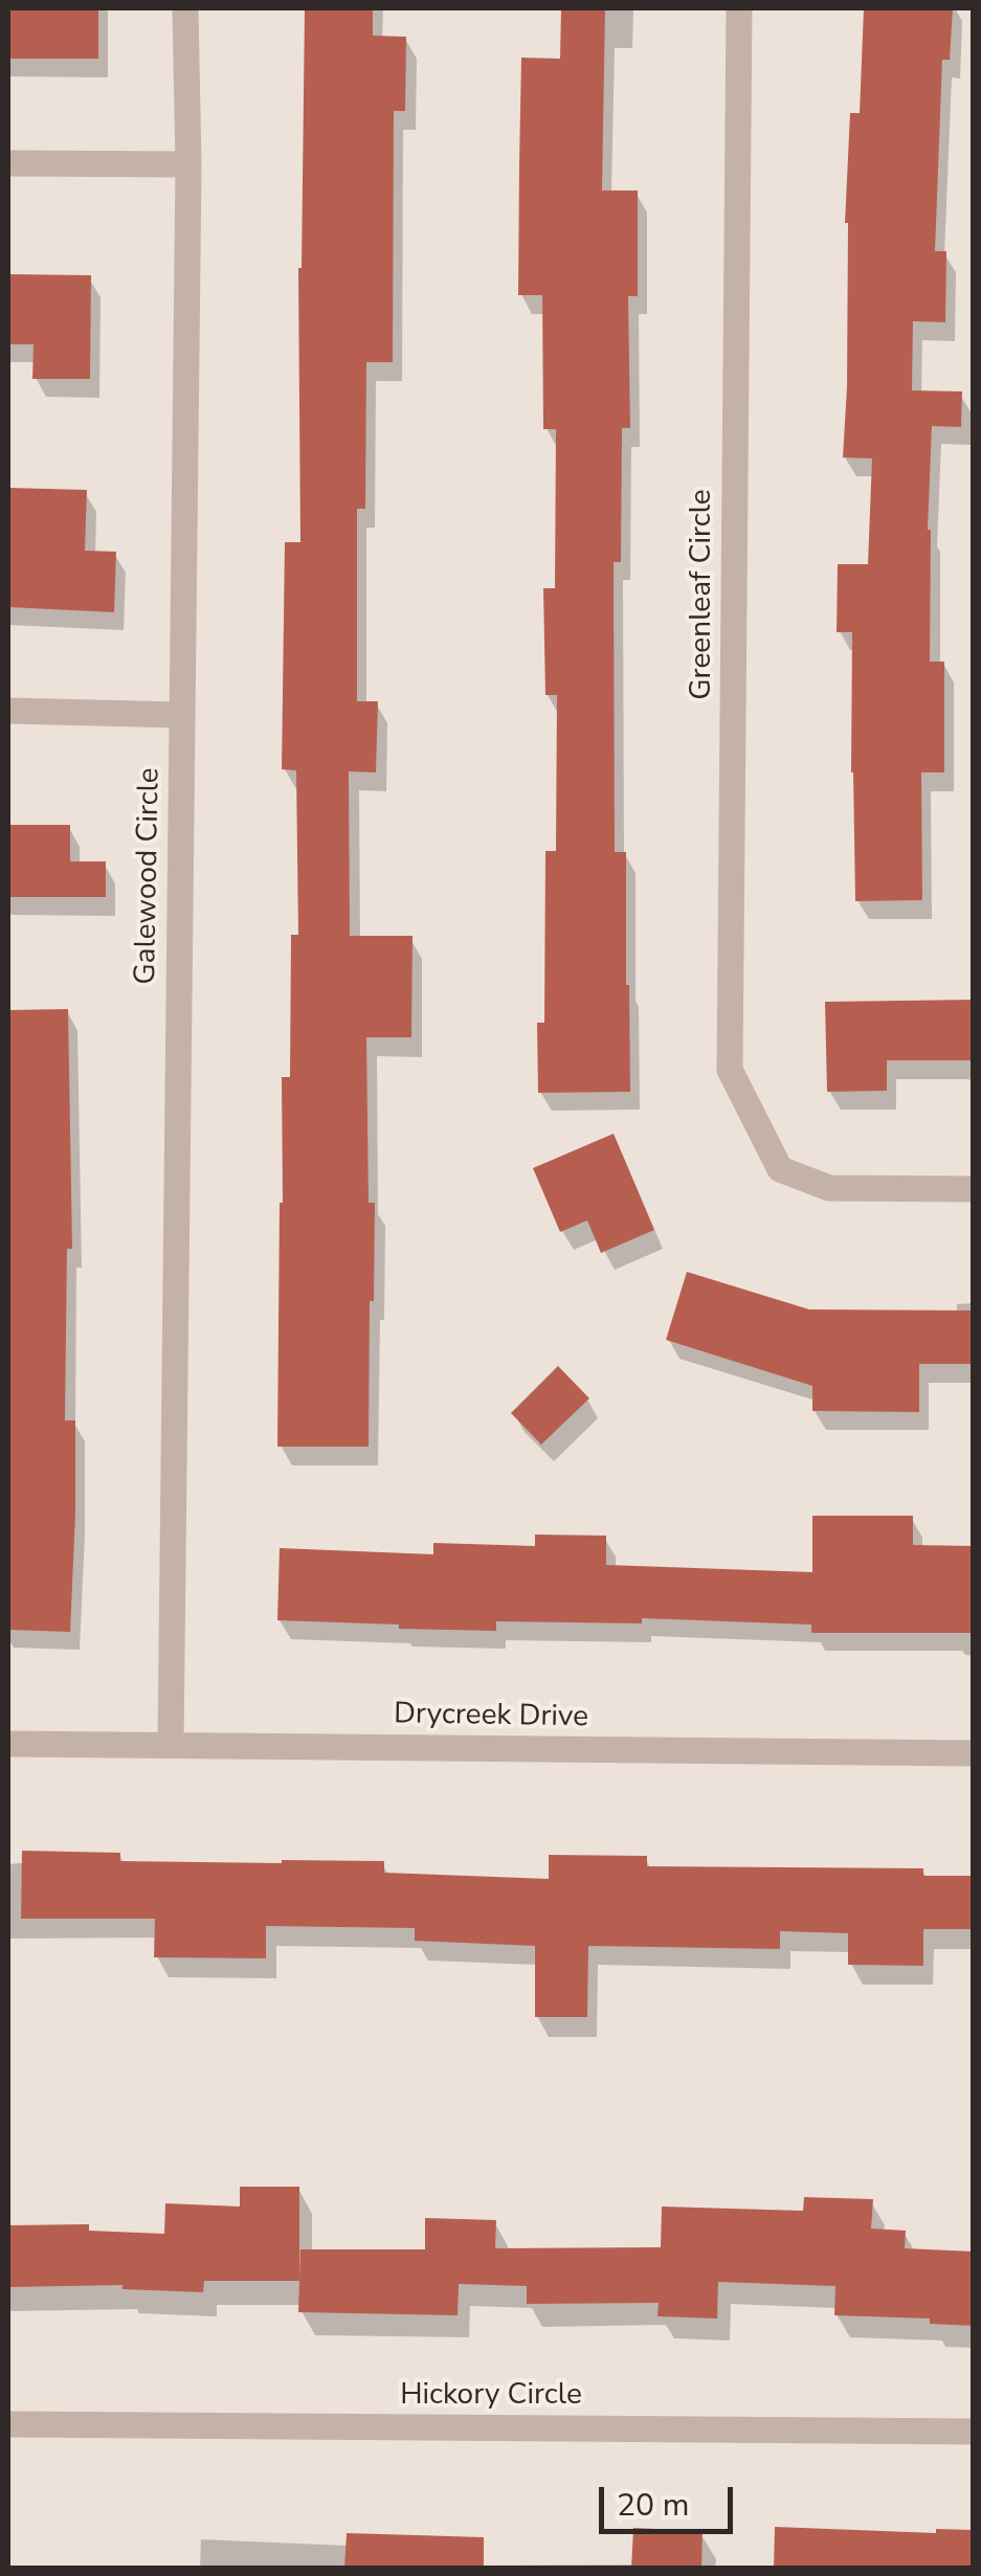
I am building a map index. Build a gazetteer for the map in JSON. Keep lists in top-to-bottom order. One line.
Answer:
{"streets":{"street":["Greenleaf Circle","Galewood Circle","Drycreek Drive","Hickory Circle"]},"crossings":[["Galewood Circle","Drycreek Drive"]],"scale_bar":"20 m"}
